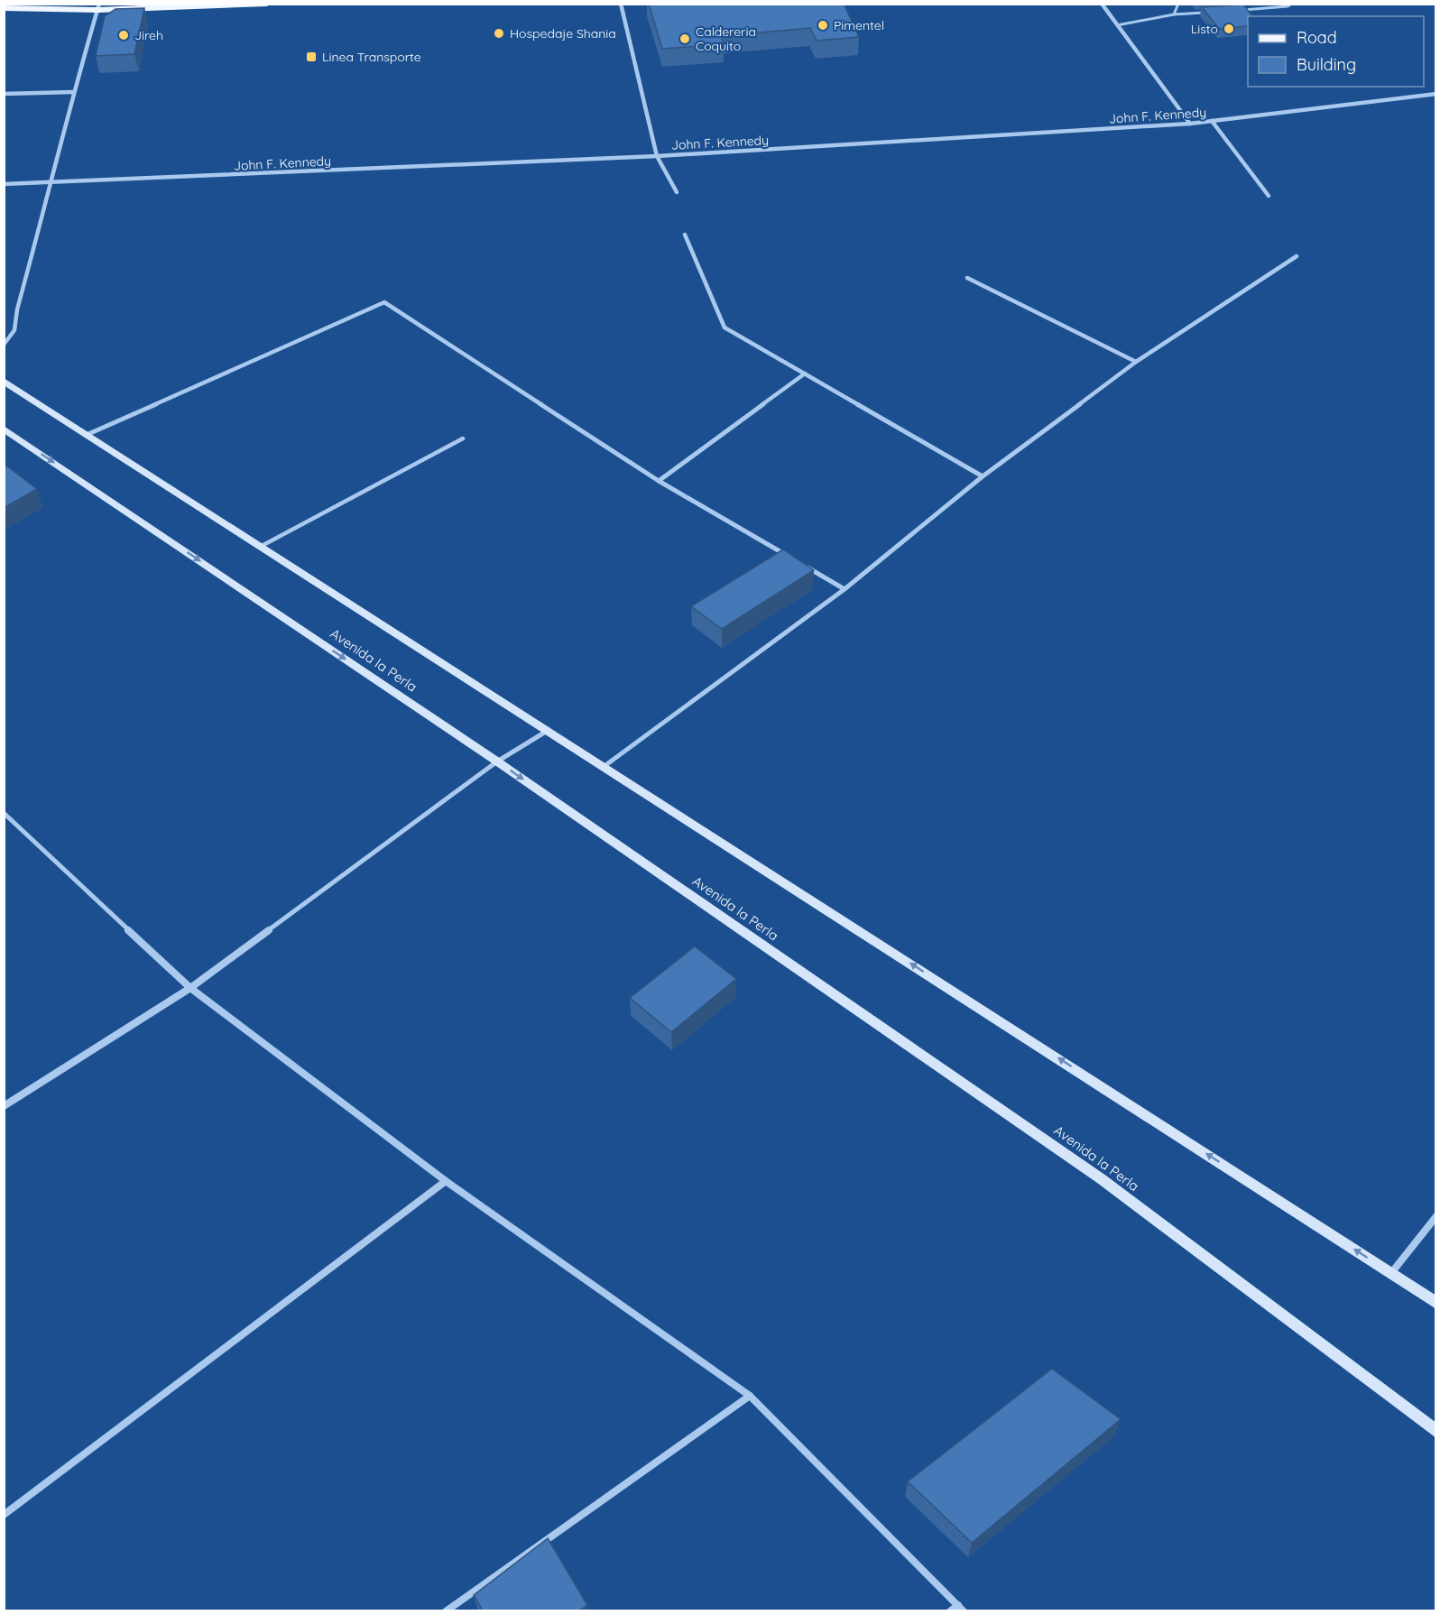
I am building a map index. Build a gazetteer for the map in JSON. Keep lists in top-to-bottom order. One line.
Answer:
{"streets":{"street":["John F. Kennedy","Avenida la Perla"]},"places":{"other":["Pimentel","Listo","Hospedaje Shania","Jireh","Caldereria Coquito"],"transit":["Linea Transporte"]},"legend":["Road","Building"]}
